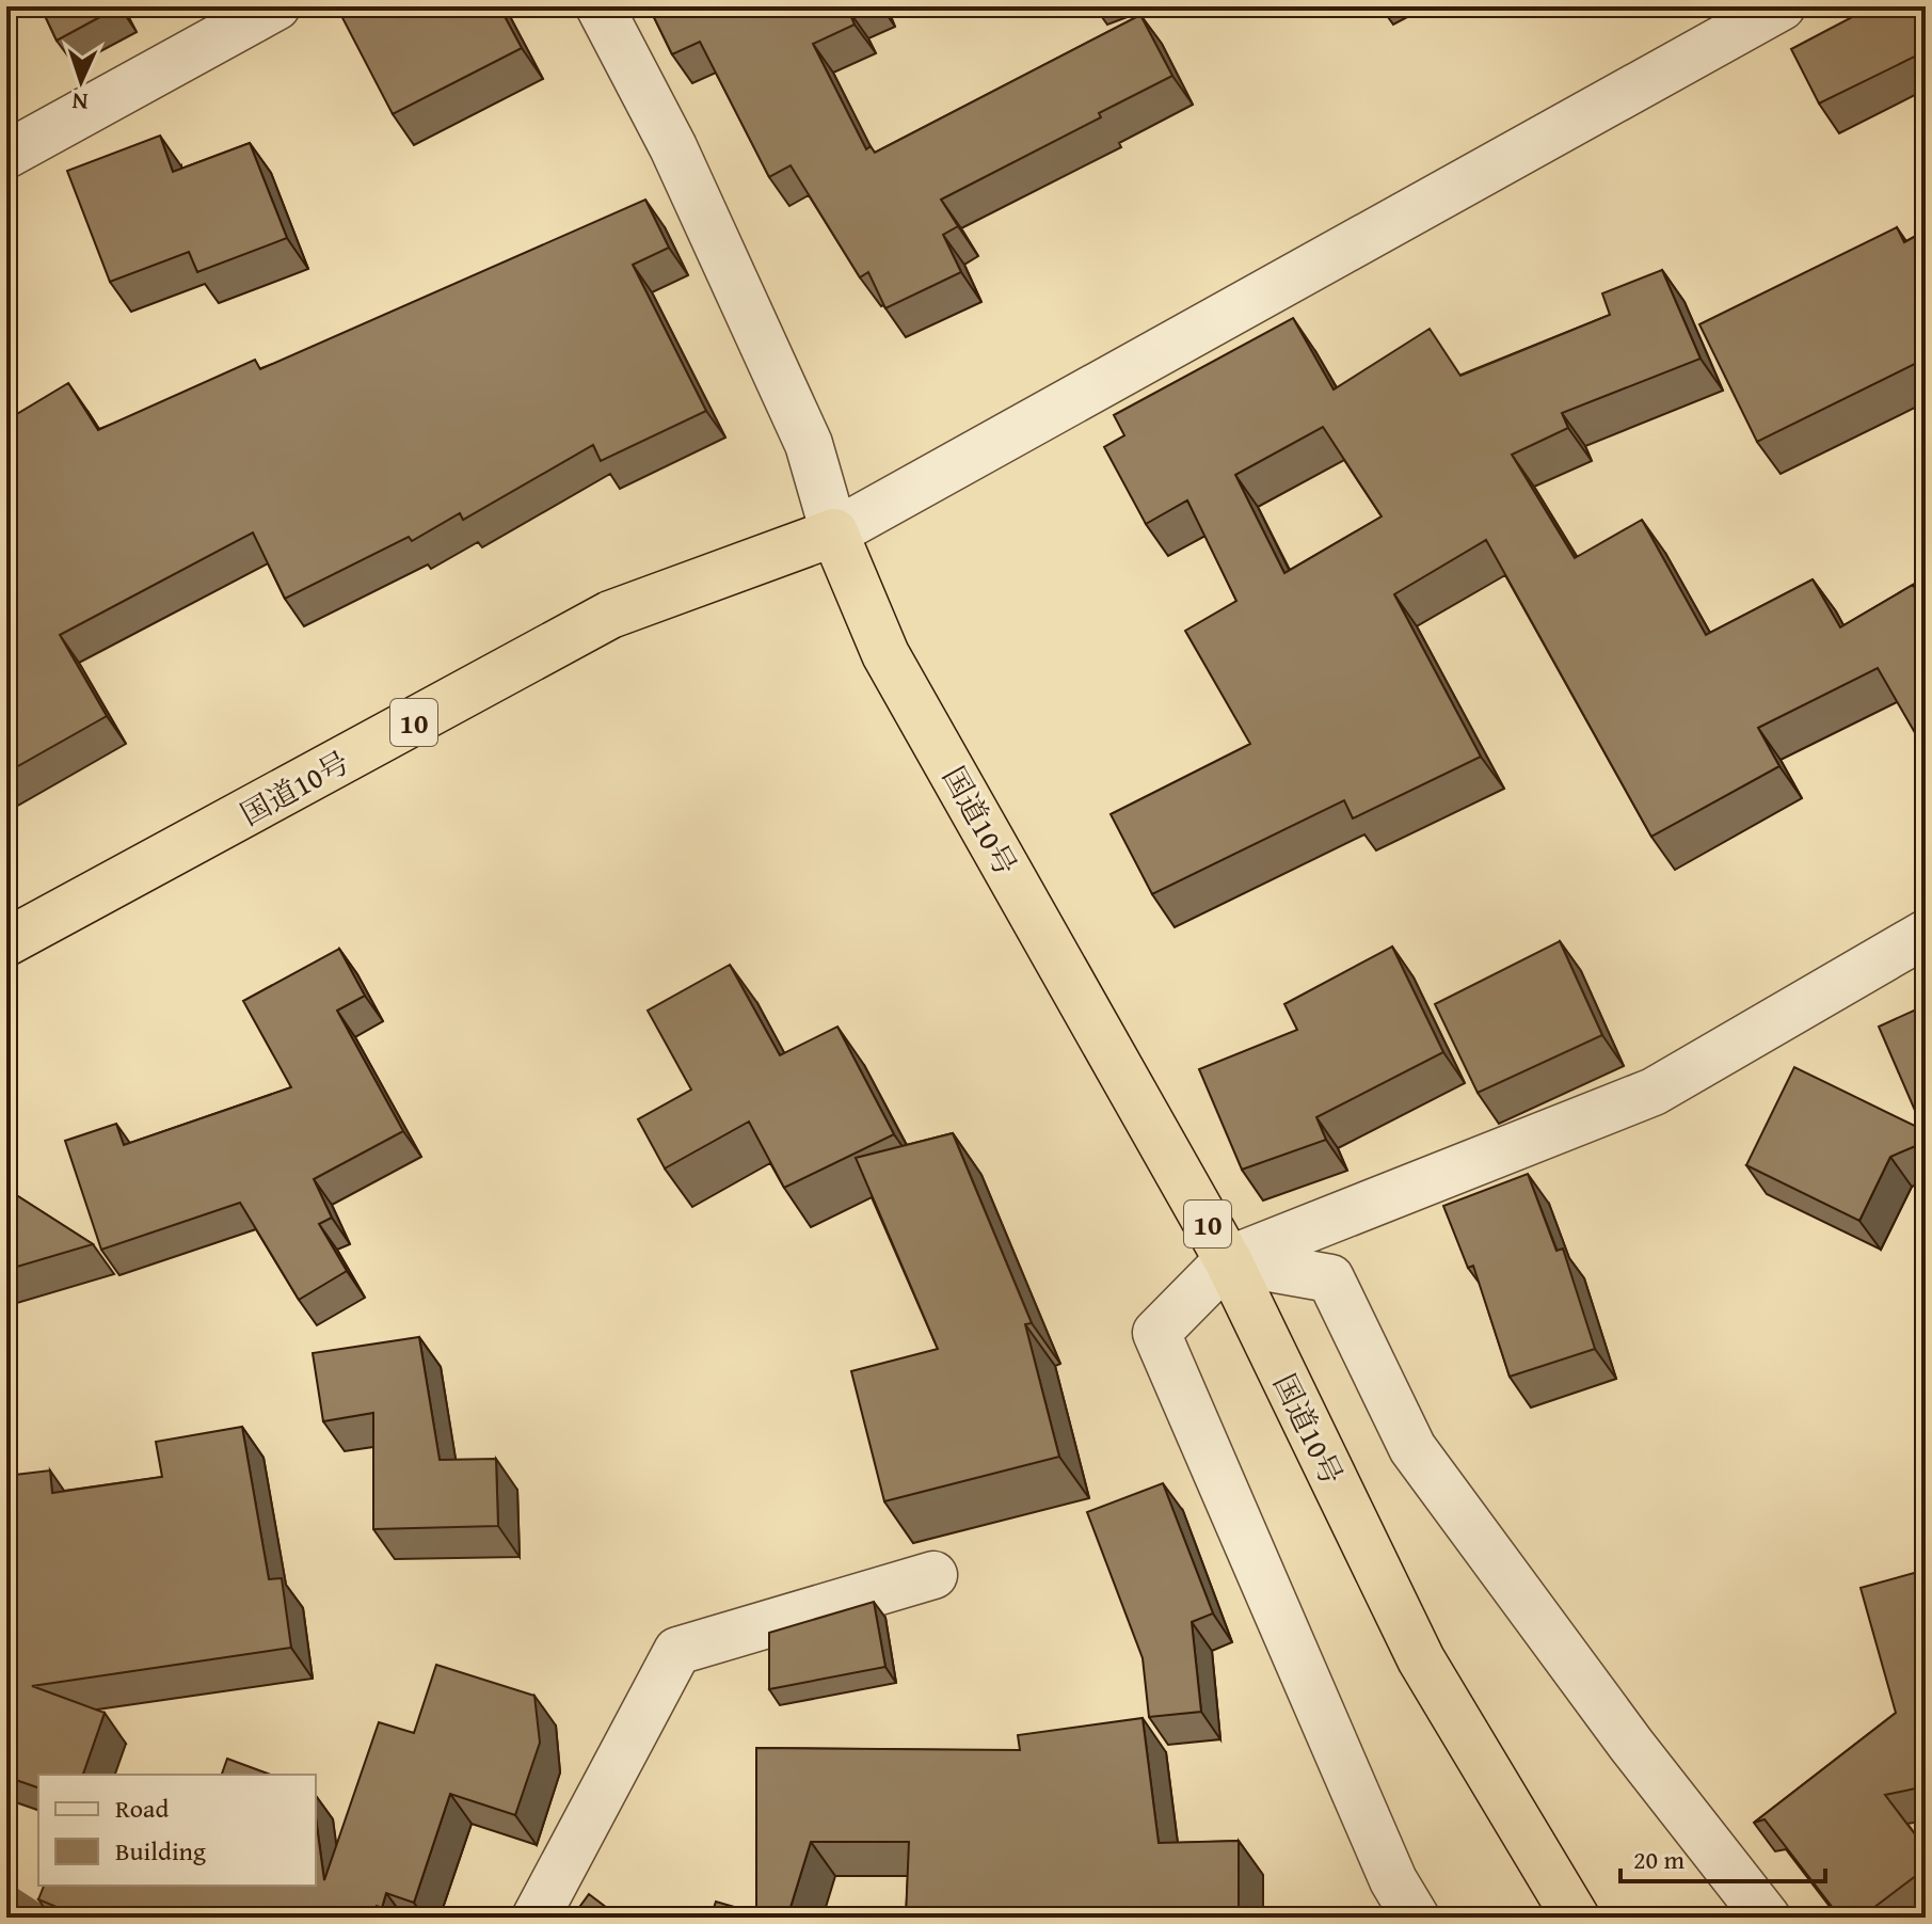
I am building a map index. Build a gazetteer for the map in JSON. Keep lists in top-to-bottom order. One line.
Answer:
{"streets":{"highway":["10","国道10号"]},"legend":["Road","Building"],"scale_bar":"20 m","north":"bottom"}
